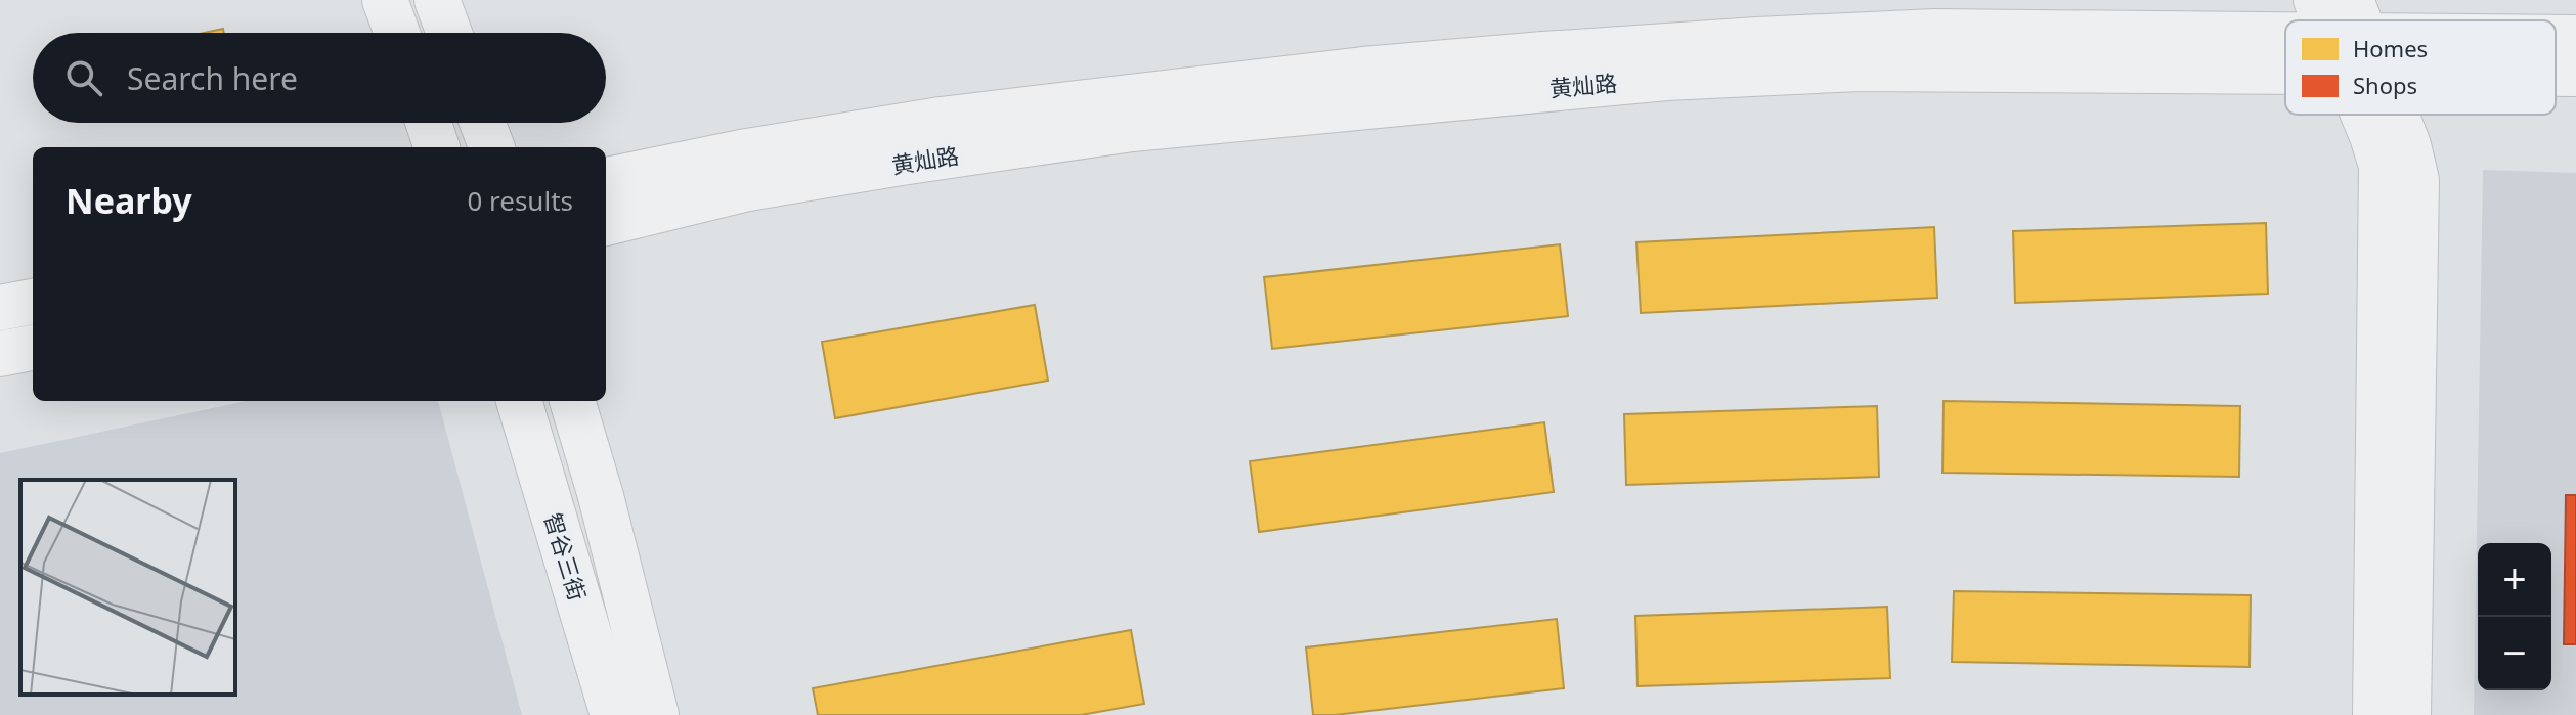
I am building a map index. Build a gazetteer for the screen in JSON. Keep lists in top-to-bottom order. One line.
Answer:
{"streets":{"street":["黄灿路","智谷三街"]},"legend":["Homes","Shops"],"page":{"search":"Search here","heading":["Nearby","0 results"],"map_buttons":["+","−"]}}
